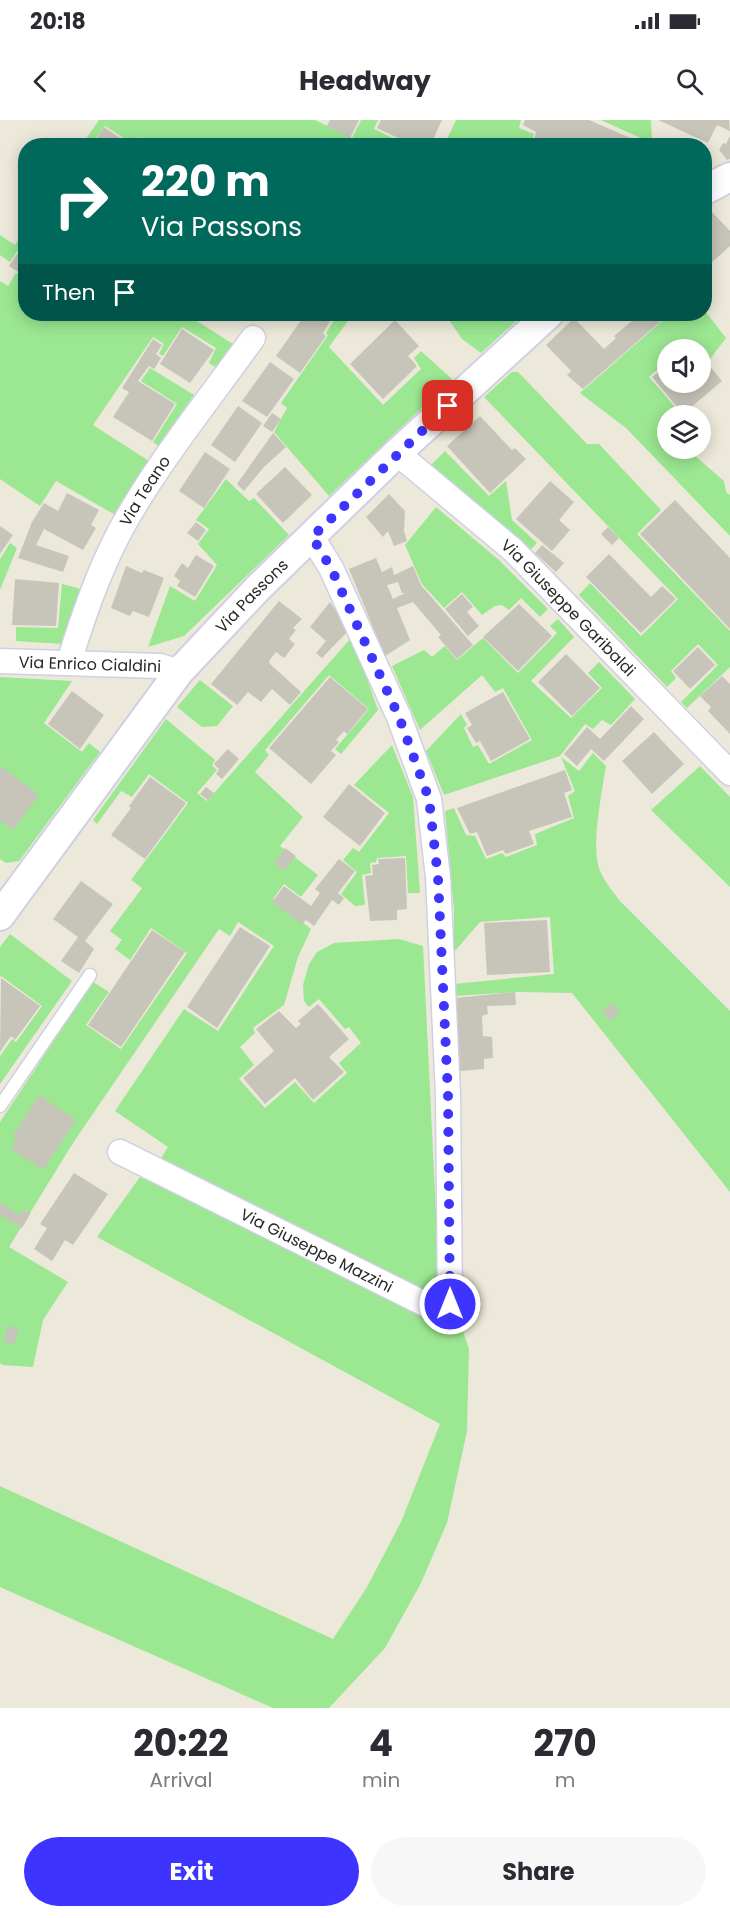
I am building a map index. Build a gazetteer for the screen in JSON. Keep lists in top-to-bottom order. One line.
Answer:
{"streets":{"street":["Via Teano","Via Passons","Via Giuseppe Garibaldi","Via Enrico Cialdini","Via Giuseppe Mazzini"]},"crossings":[["Via Teano","Via Enrico Cialdini"],["Via Passons","Via Giuseppe Garibaldi"],["Via Passons","Via Enrico Cialdini"],["Via Passons","Via Giuseppe Mazzini"]],"page":{"status":"20:18","header":"Headway","turn":["220 m","Via Passons"],"then":"Then","eta":["20:22","Arrival","4","min","270","m"],"buttons":["Exit","Share"]}}
